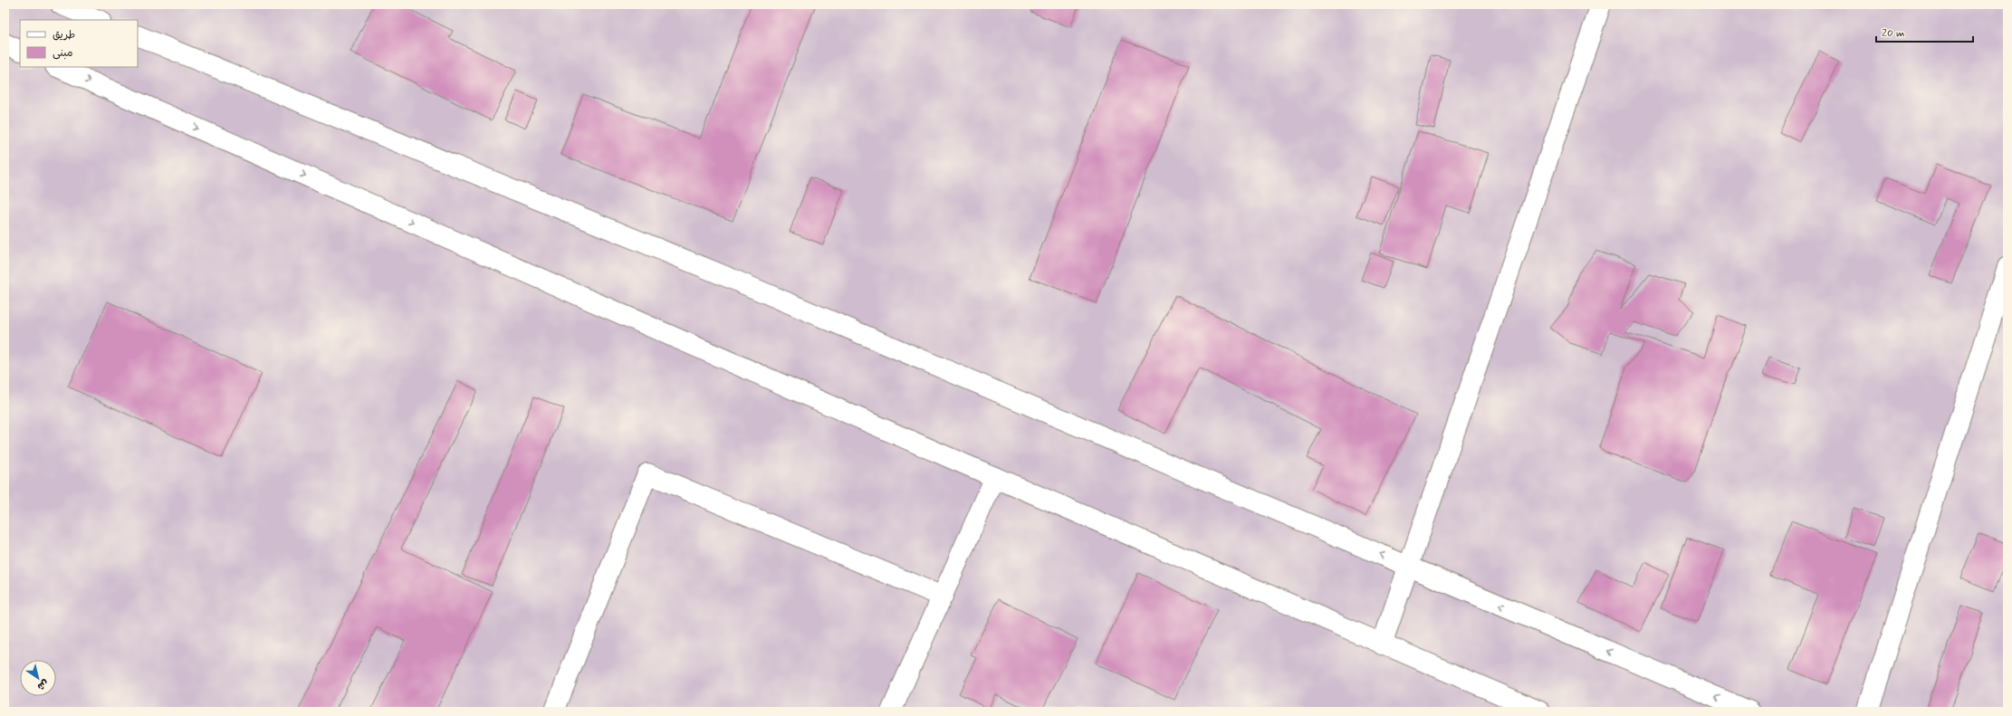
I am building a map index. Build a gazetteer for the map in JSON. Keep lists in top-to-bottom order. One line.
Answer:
{"legend":["طريق","مبنى"],"scale_bar":"20 m","north":"bottom right"}
